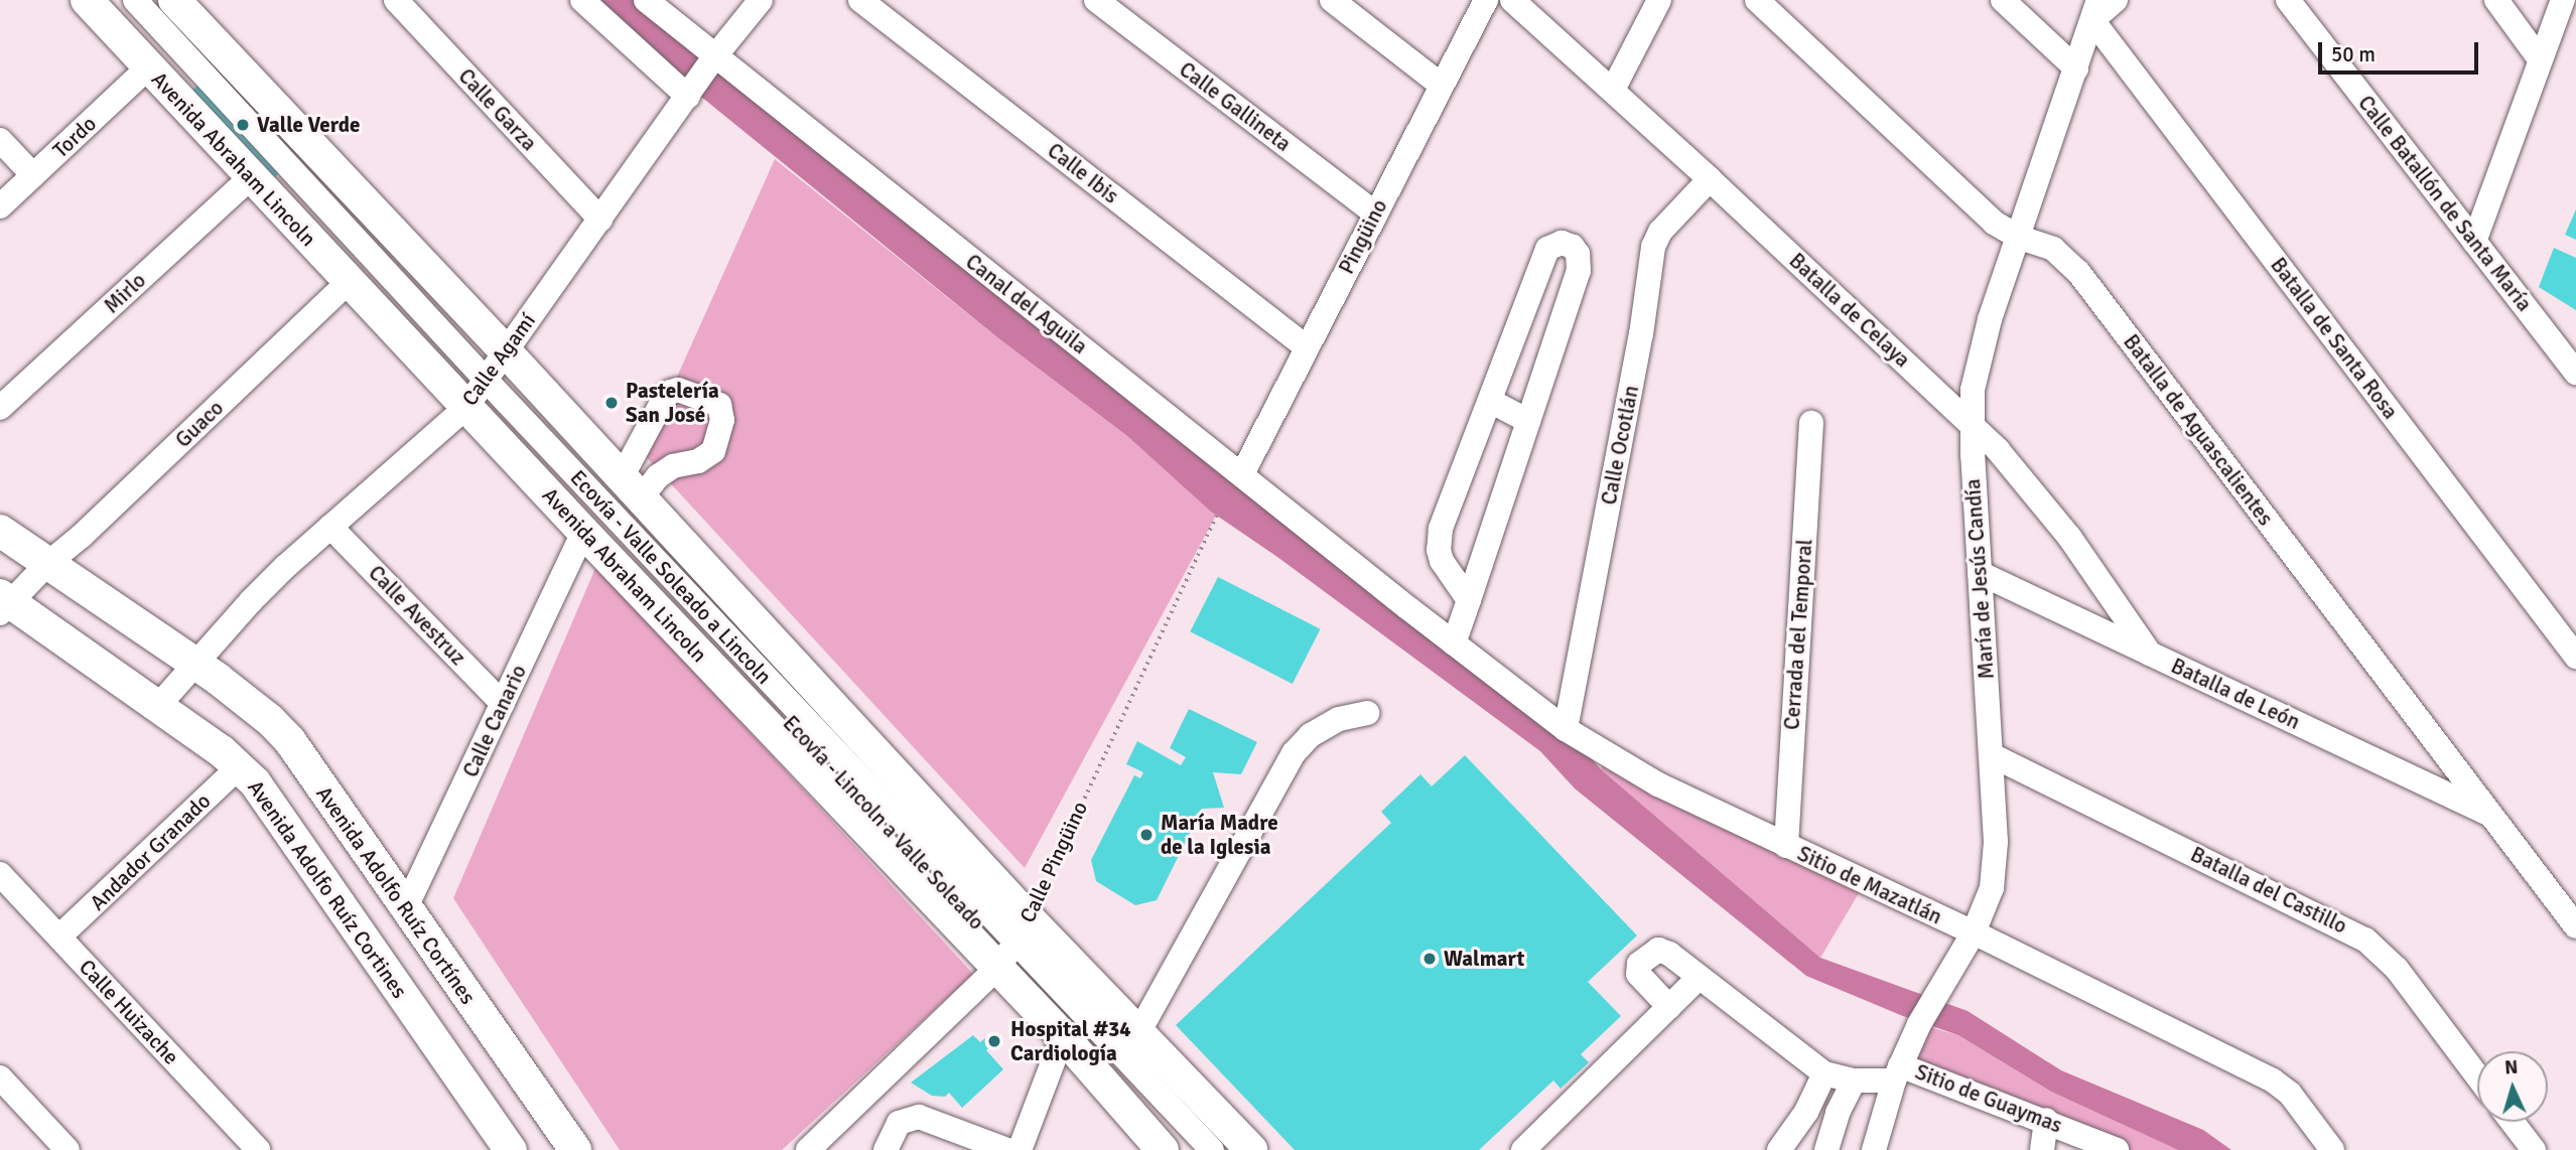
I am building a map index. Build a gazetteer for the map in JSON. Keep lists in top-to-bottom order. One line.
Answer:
{"streets":{"main road":["Avenida Abraham Lincoln","Avenida Adolfo Ruíz Cortines","Avenida Adolfo Ruíz Cortínes"],"street":["Calle Gallineta","Calle Garza","Tordo","Calle Ibis","Calle Batallón de Santa María","Pingüino","Mirlo","Canal del Aguila","Batalla de Celaya","Batalla de Santa Rosa","Calle Agamí","Guaco","Batalla de Aguascalientes","Calle Ocotlán","María de Jesús Candía","Calle Avestruz","Cerrada del Temporal","Batalla de León","Calle Canario","Ecovía - Lincoln a Valle Soleado","Andador Granado","Sitio de Mazatlán","Batalla del Castillo","Calle Huizache","Sitio de Guaymas"],"path":["Calle Pingüino"]},"crossings":[["Calle Gallineta","Pingüino"],["Calle Garza","Calle Agamí"],["Tordo","Avenida Abraham Lincoln"],["Avenida Abraham Lincoln","Mirlo"],["Avenida Abraham Lincoln","Calle Agamí"],["Avenida Abraham Lincoln","Guaco"],["Avenida Abraham Lincoln","Calle Canario"],["Avenida Abraham Lincoln","Ecovía - Lincoln a Valle Soleado"],["Avenida Abraham Lincoln","Calle Pingüino"],["Calle Ibis","Pingüino"],["Pingüino","Canal del Aguila"],["Canal del Aguila","Calle Agamí"],["Canal del Aguila","Sitio de Mazatlán"],["Batalla de Celaya","Calle Ocotlán"],["Batalla de Celaya","María de Jesús Candía"],["Batalla de Celaya","Batalla de León"],["Batalla de Santa Rosa","María de Jesús Candía"],["Calle Agamí","Calle Avestruz"],["Calle Agamí","Ecovía - Lincoln a Valle Soleado"],["Calle Agamí","Avenida Adolfo Ruíz Cortines"],["Calle Agamí","Avenida Adolfo Ruíz Cortínes"],["Guaco","Avenida Adolfo Ruíz Cortines"],["Batalla de Aguascalientes","María de Jesús Candía"],["Batalla de Aguascalientes","Batalla de León"],["Calle Ocotlán","Sitio de Mazatlán"],["María de Jesús Candía","Batalla de León"],["María de Jesús Candía","Sitio de Mazatlán"],["María de Jesús Candía","Batalla del Castillo"],["María de Jesús Candía","Sitio de Guaymas"],["Calle Avestruz","Calle Canario"],["Cerrada del Temporal","Sitio de Mazatlán"],["Calle Canario","Avenida Adolfo Ruíz Cortínes"],["Ecovía - Lincoln a Valle Soleado","Calle Pingüino"],["Andador Granado","Avenida Adolfo Ruíz Cortines"],["Andador Granado","Calle Huizache"]],"places":["Valle Verde","Pastelería San José","María Madre de la Iglesia","Walmart","Hospital #34 Cardiología"],"scale_bar":"50 m","north":"top"}
